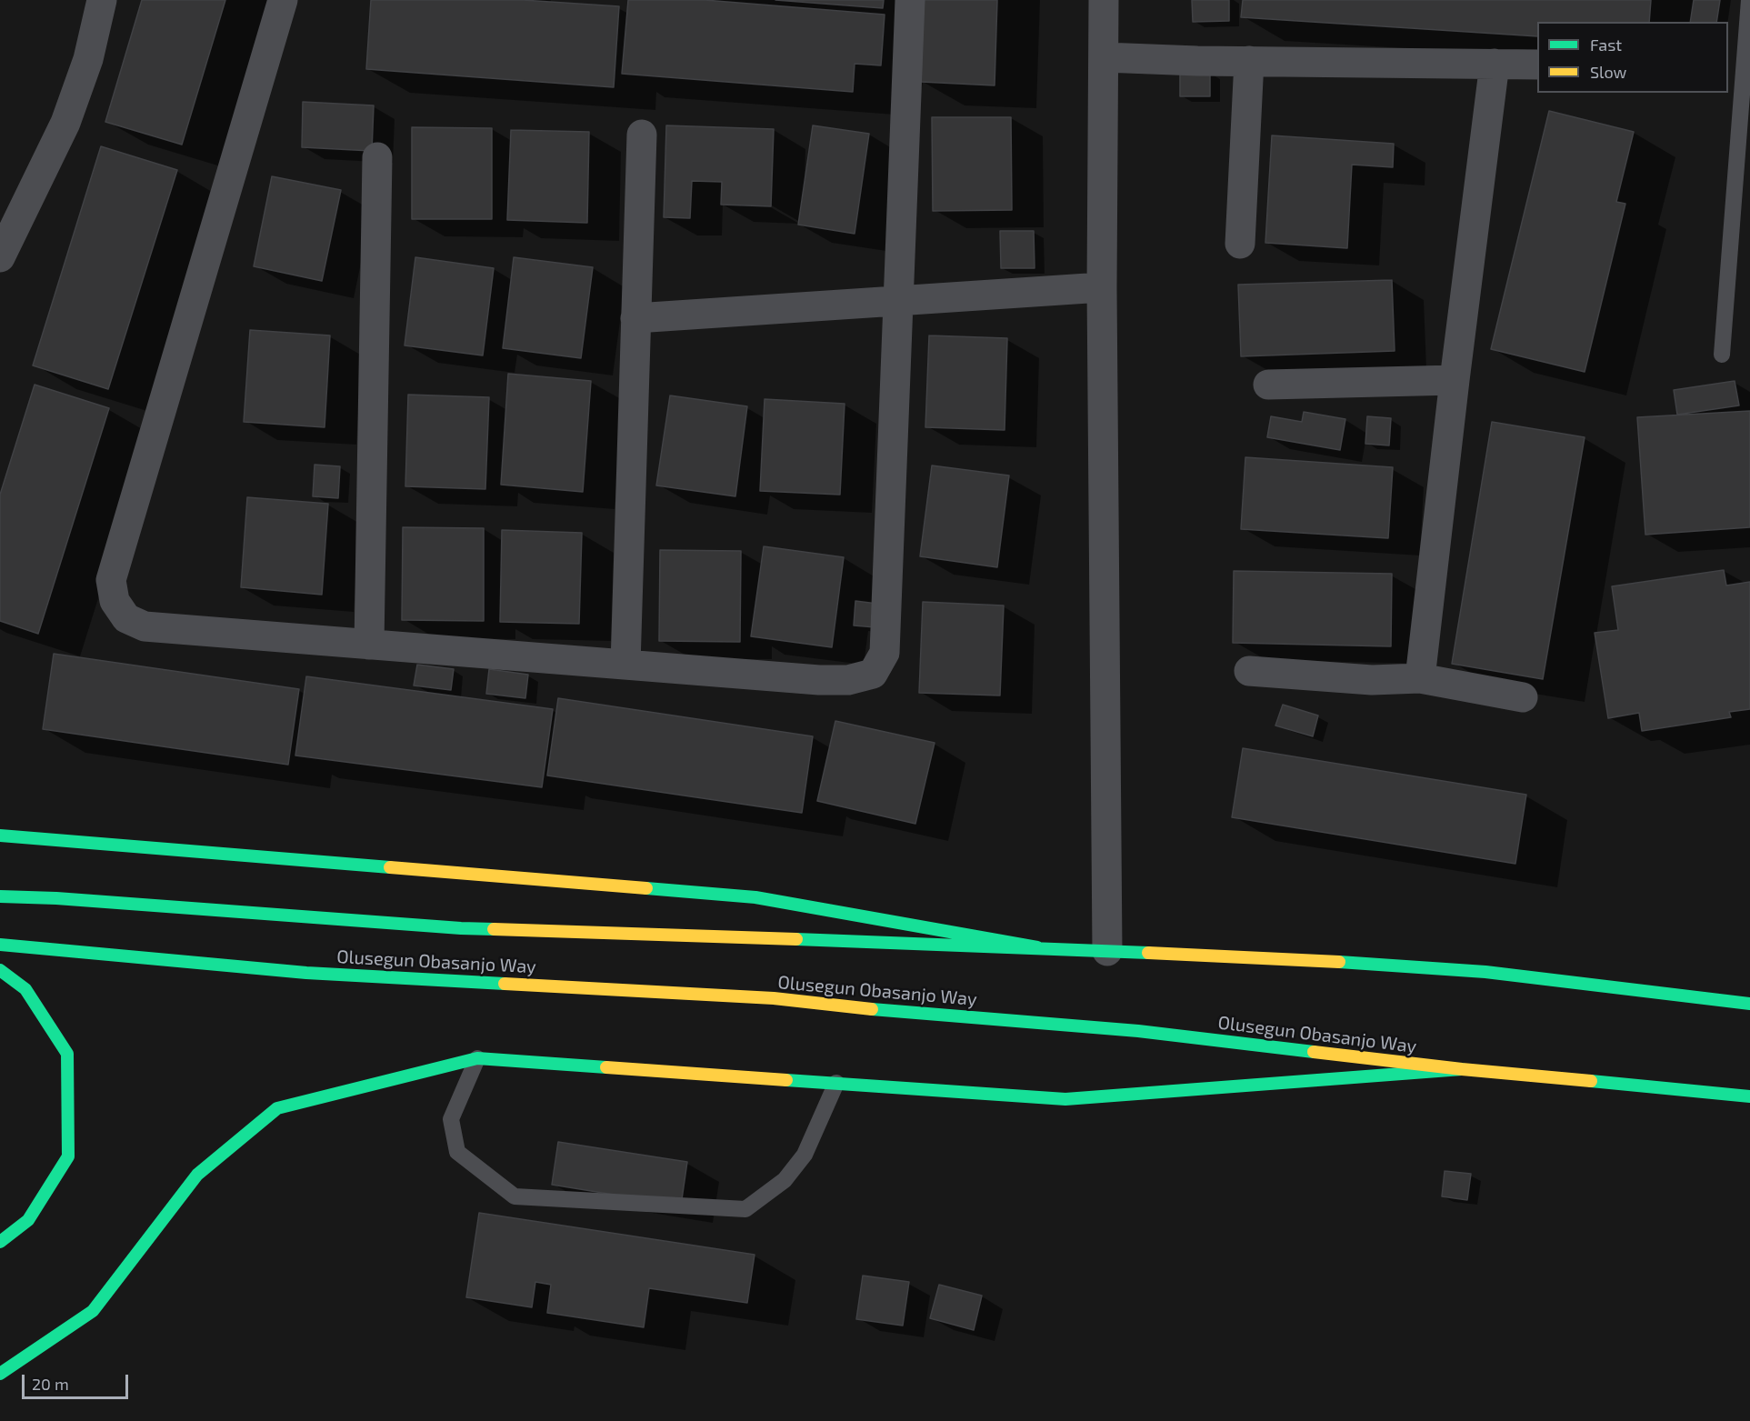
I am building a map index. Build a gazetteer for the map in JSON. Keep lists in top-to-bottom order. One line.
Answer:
{"streets":{"main road":["Olusegun Obasanjo Way"]},"legend":["Fast","Slow"],"scale_bar":"20 m"}
